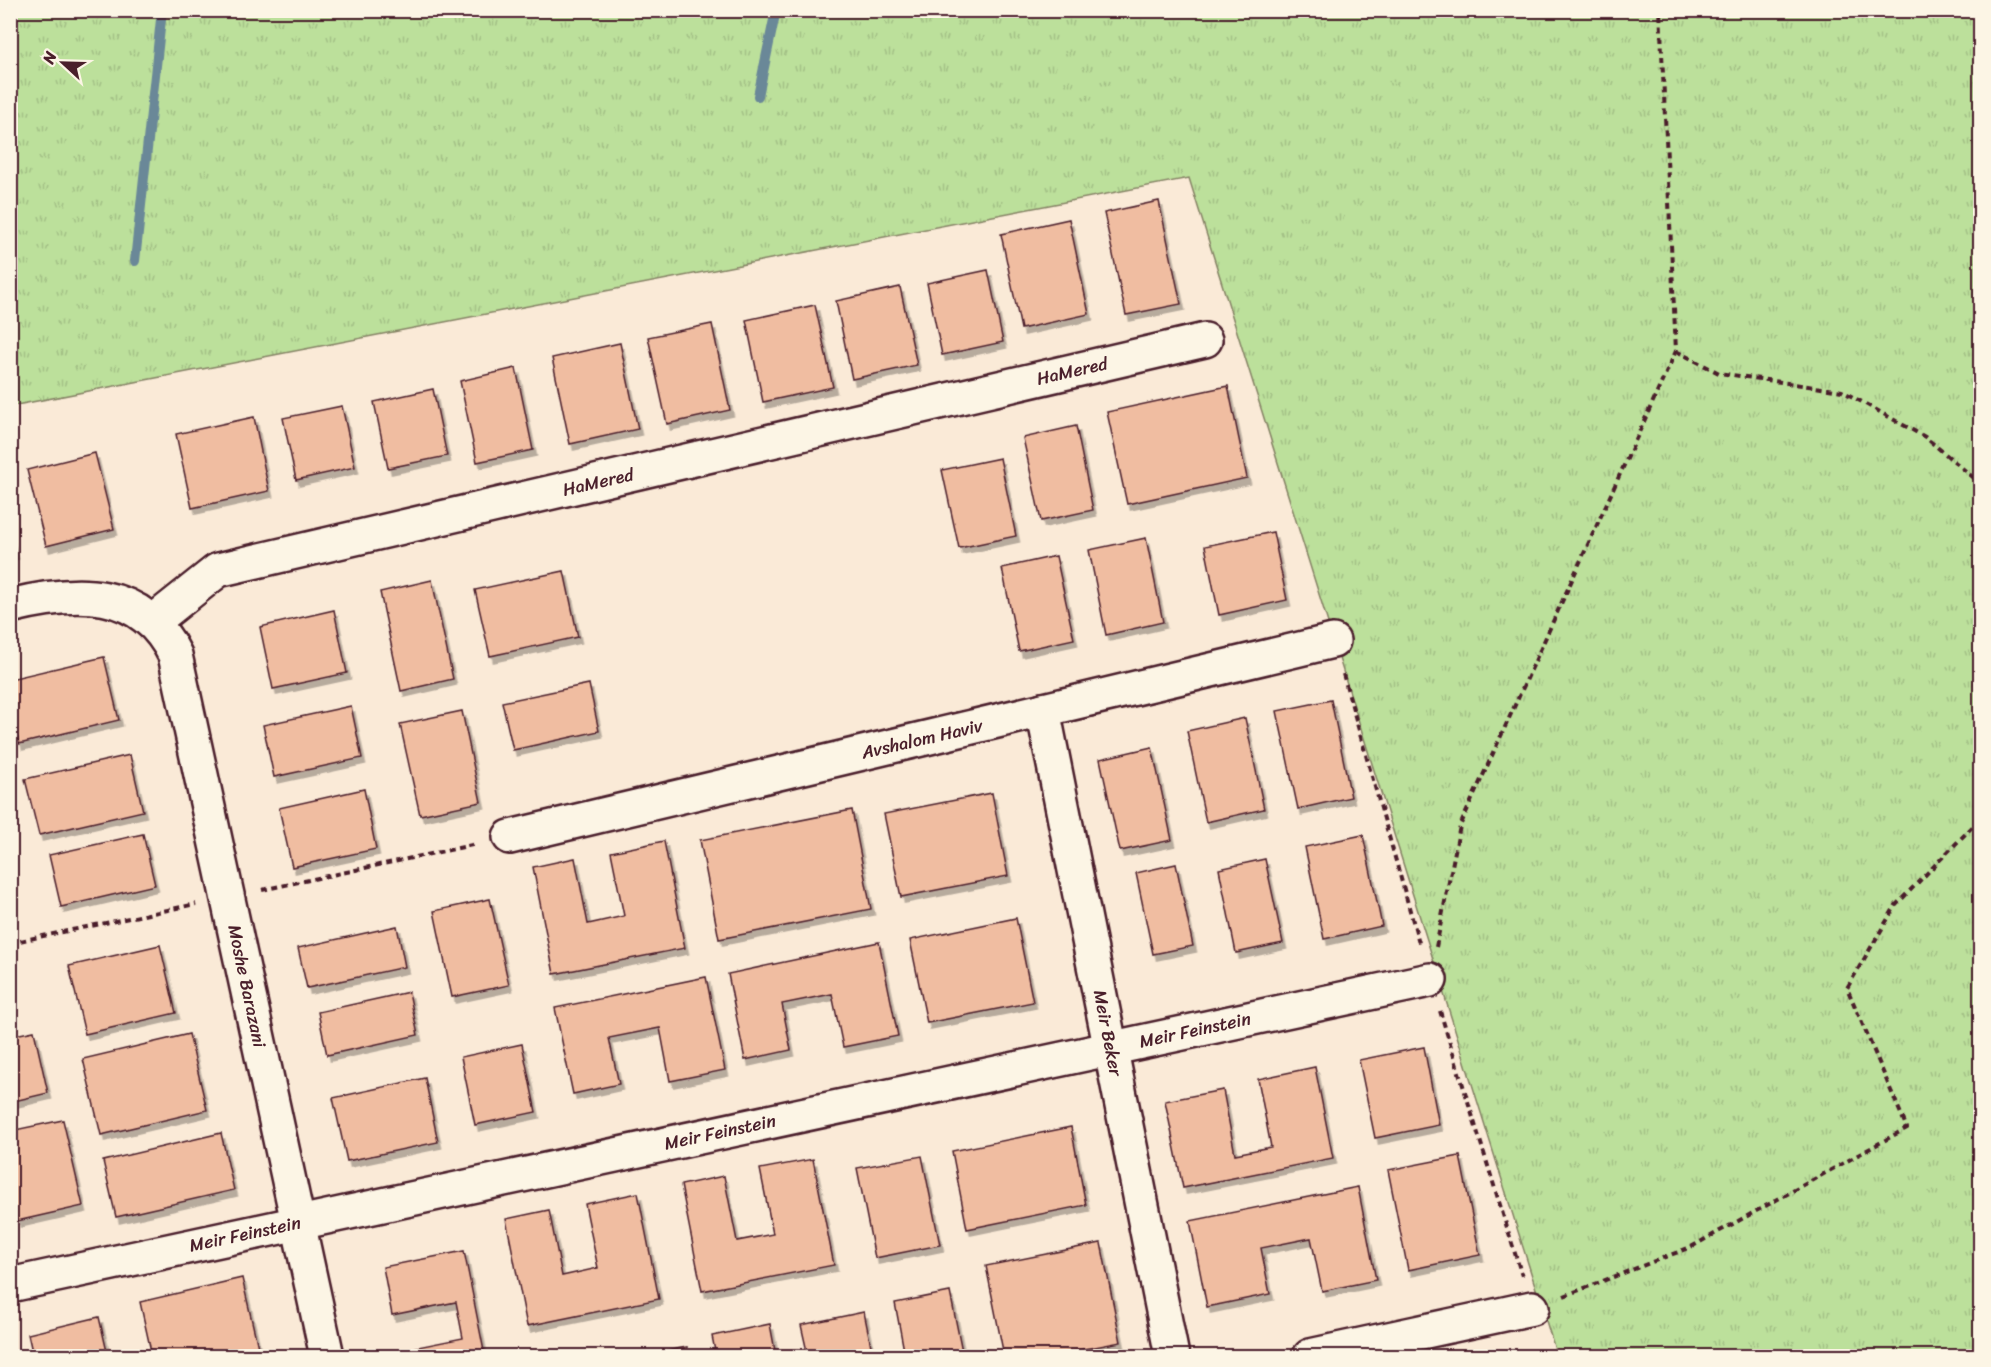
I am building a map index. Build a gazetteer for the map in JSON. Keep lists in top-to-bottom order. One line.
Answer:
{"streets":{"street":["HaMered","Avshalom Haviv","Moshe Barazani","Meir Feinstein","Meir Beker"]},"crossings":[["HaMered","Moshe Barazani"],["Avshalom Haviv","Meir Beker"],["Moshe Barazani","Meir Feinstein"],["Meir Feinstein","Meir Beker"]],"north":"left"}
